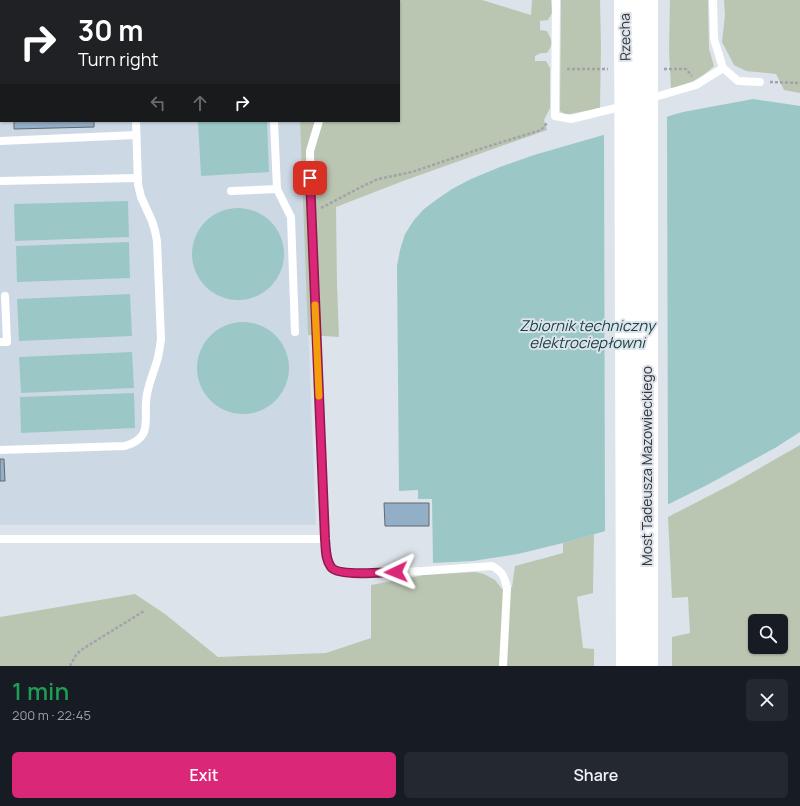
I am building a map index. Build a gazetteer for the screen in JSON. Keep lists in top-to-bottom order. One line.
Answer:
{"streets":{"main road":["Rzecha","Most Tadeusza Mazowieckiego"]},"crossings":[["Rzecha","Most Tadeusza Mazowieckiego"]],"water":["Zbiornik techniczny elektrociepłowni"],"page":{"turn":["30 m","Turn right"],"heading":["1 min","200 m · 22:45"],"buttons":["Exit","Share"]}}
